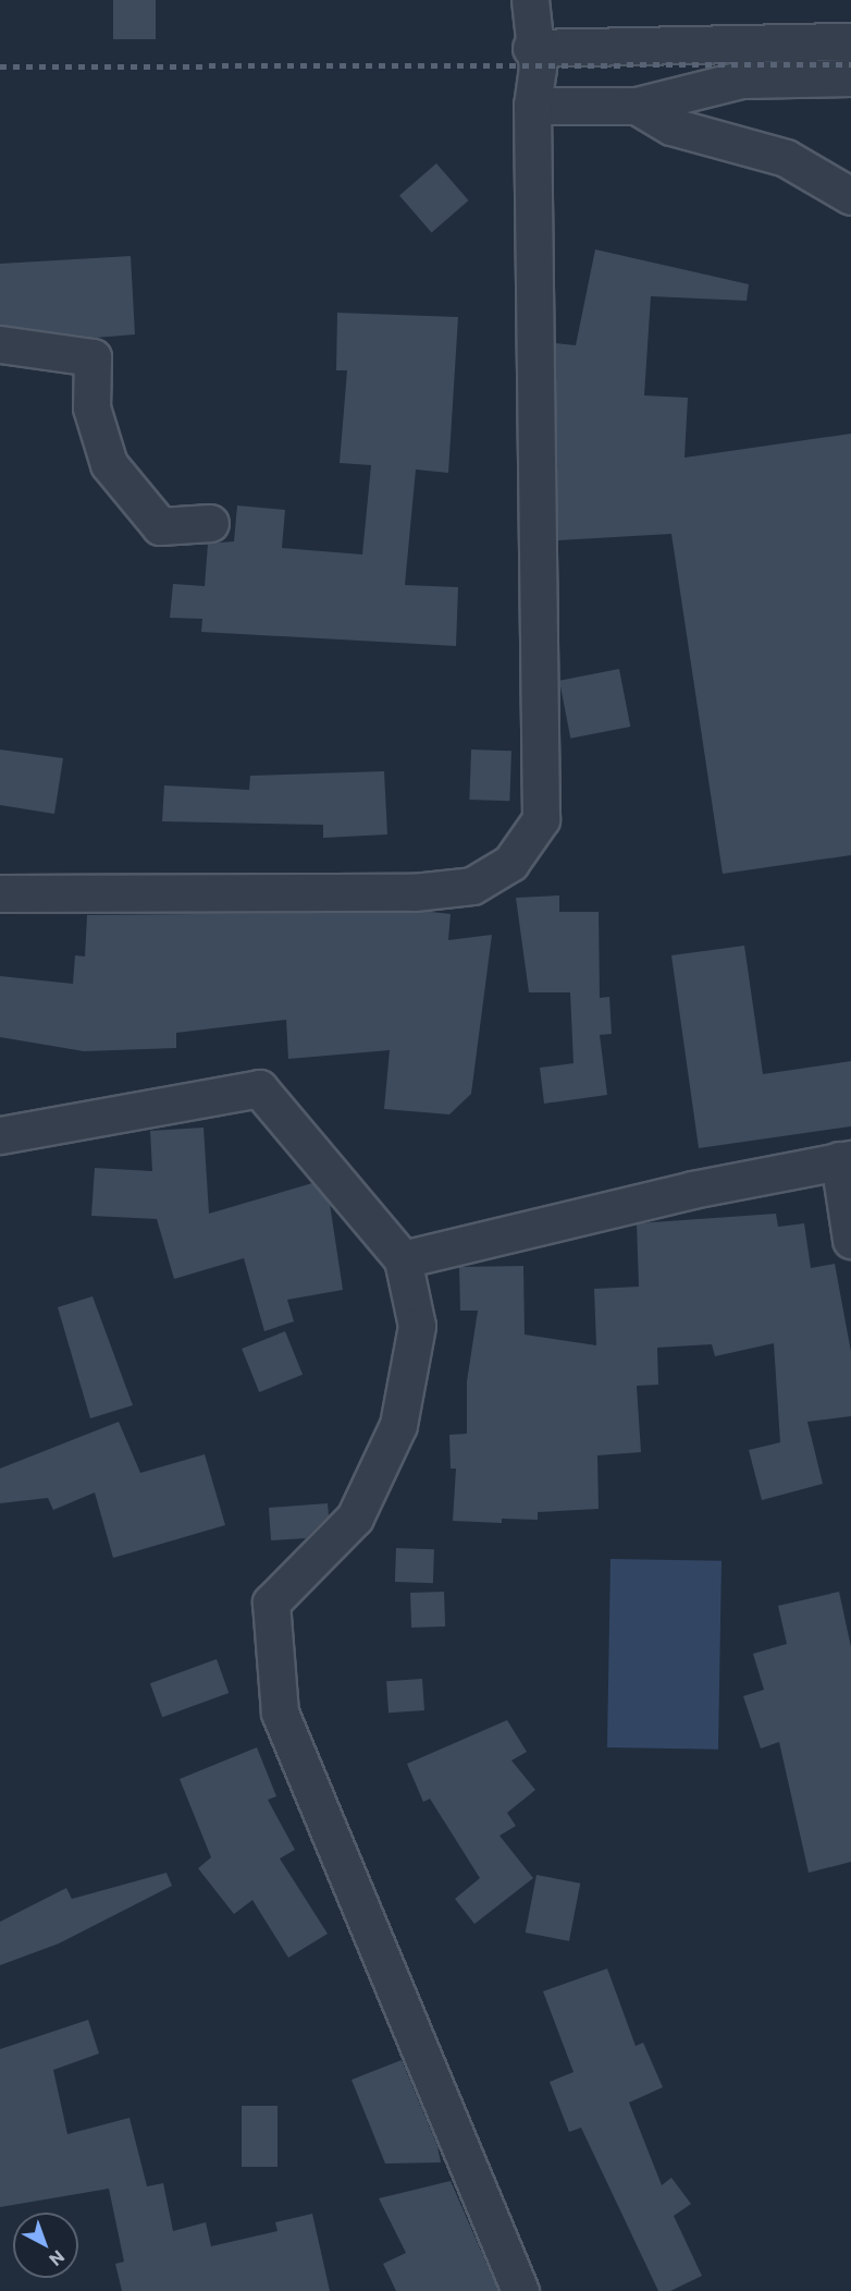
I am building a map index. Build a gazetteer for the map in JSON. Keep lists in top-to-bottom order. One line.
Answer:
{"north":"bottom right"}
